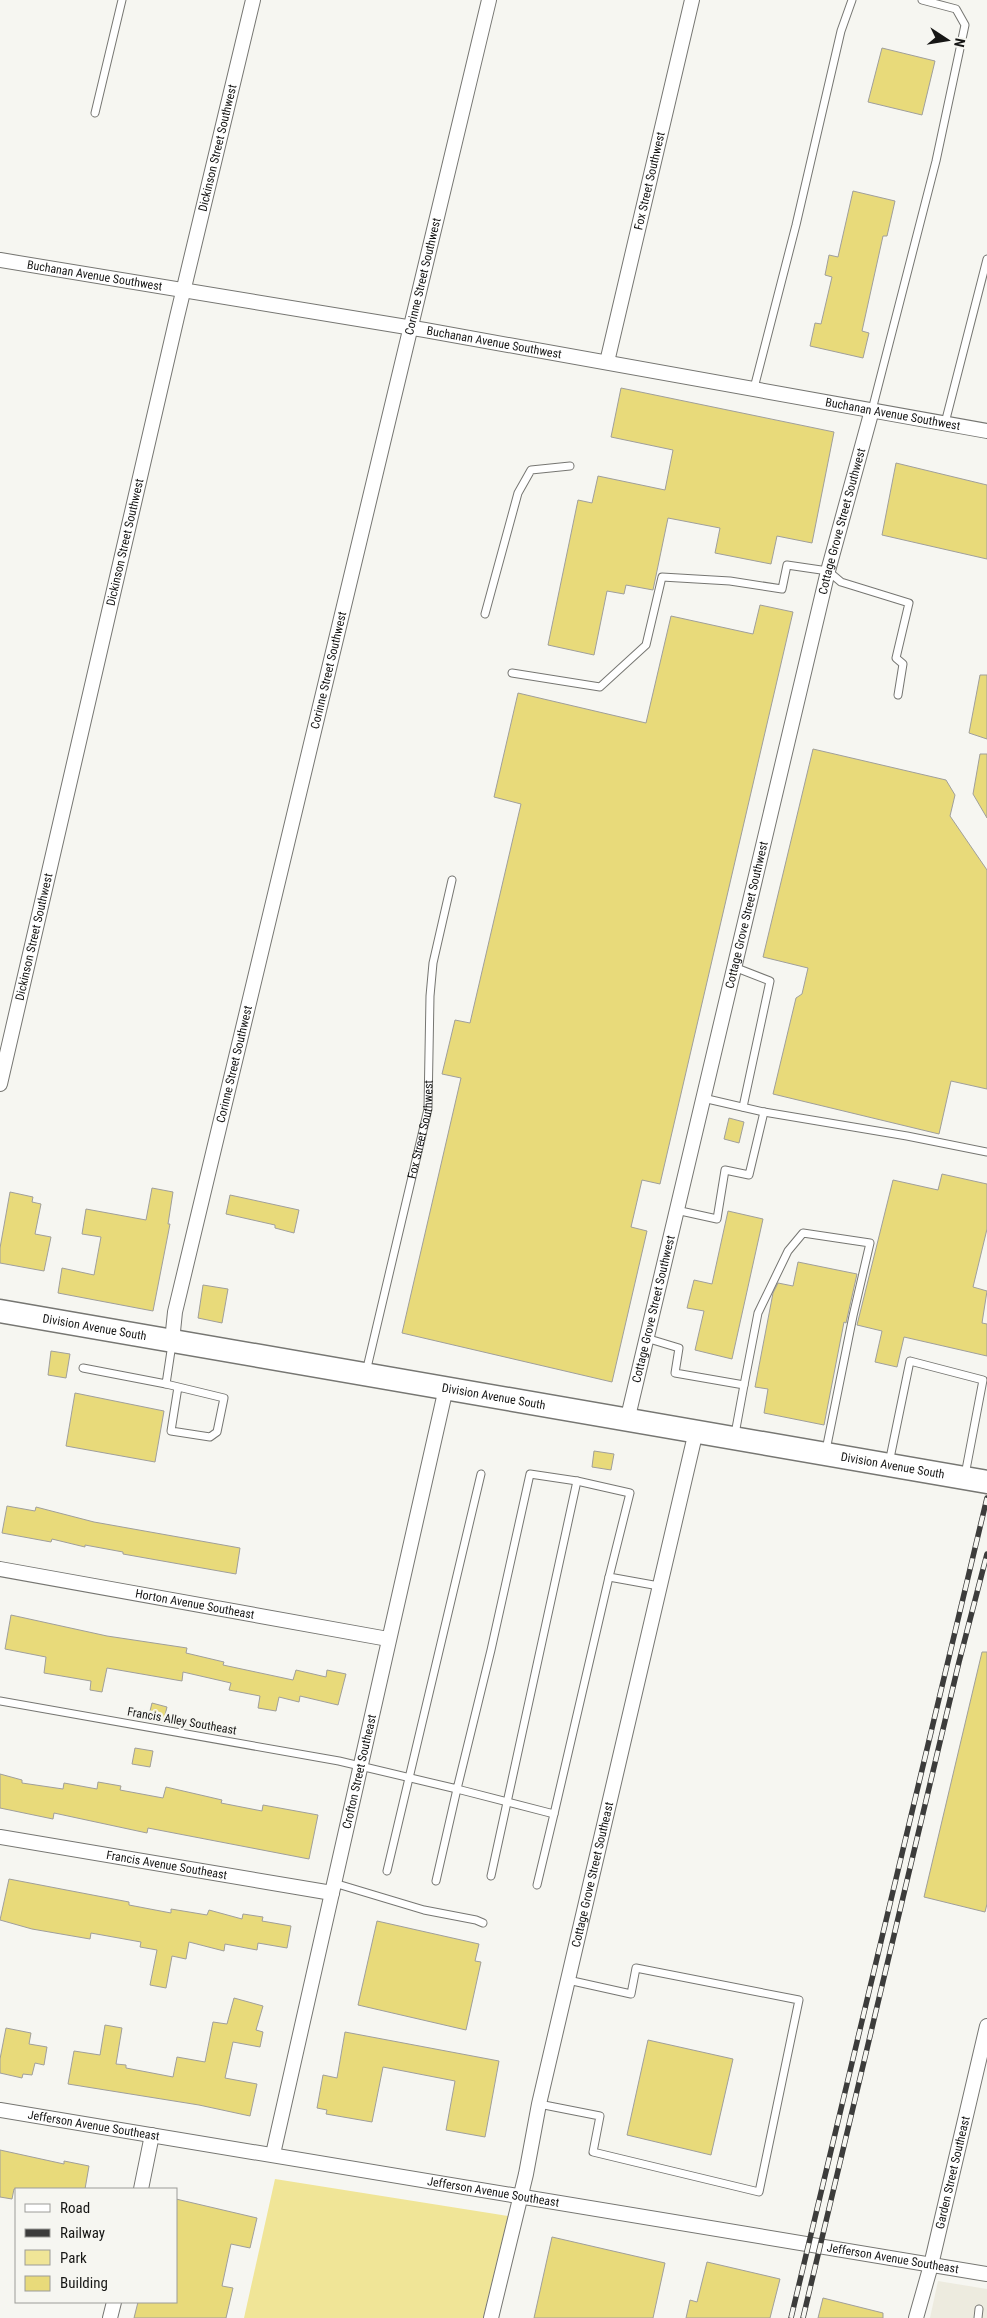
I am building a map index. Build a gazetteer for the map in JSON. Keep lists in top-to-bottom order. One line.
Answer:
{"streets":{"main road":["Division Avenue South"],"street":["Dickinson Street Southwest","Fox Street Southwest","Buchanan Avenue Southwest","Corinne Street Southwest","Cottage Grove Street Southwest","Horton Avenue Southeast","Crofton Street Southeast","Francis Avenue Southeast","Cottage Grove Street Southeast","Jefferson Avenue Southeast","Garden Street Southeast"],"lane":["Francis Alley Southeast"]},"crossings":[["Dickinson Street Southwest","Buchanan Avenue Southwest"],["Fox Street Southwest","Buchanan Avenue Southwest"],["Fox Street Southwest","Division Avenue South"],["Buchanan Avenue Southwest","Corinne Street Southwest"],["Buchanan Avenue Southwest","Cottage Grove Street Southwest"],["Corinne Street Southwest","Division Avenue South"],["Cottage Grove Street Southwest","Division Avenue South"],["Division Avenue South","Crofton Street Southeast"],["Division Avenue South","Cottage Grove Street Southeast"],["Horton Avenue Southeast","Crofton Street Southeast"],["Francis Alley Southeast","Crofton Street Southeast"],["Crofton Street Southeast","Francis Avenue Southeast"],["Crofton Street Southeast","Jefferson Avenue Southeast"],["Cottage Grove Street Southeast","Jefferson Avenue Southeast"],["Jefferson Avenue Southeast","Garden Street Southeast"]],"legend":["Road","Railway","Park","Building"],"north":"right"}
